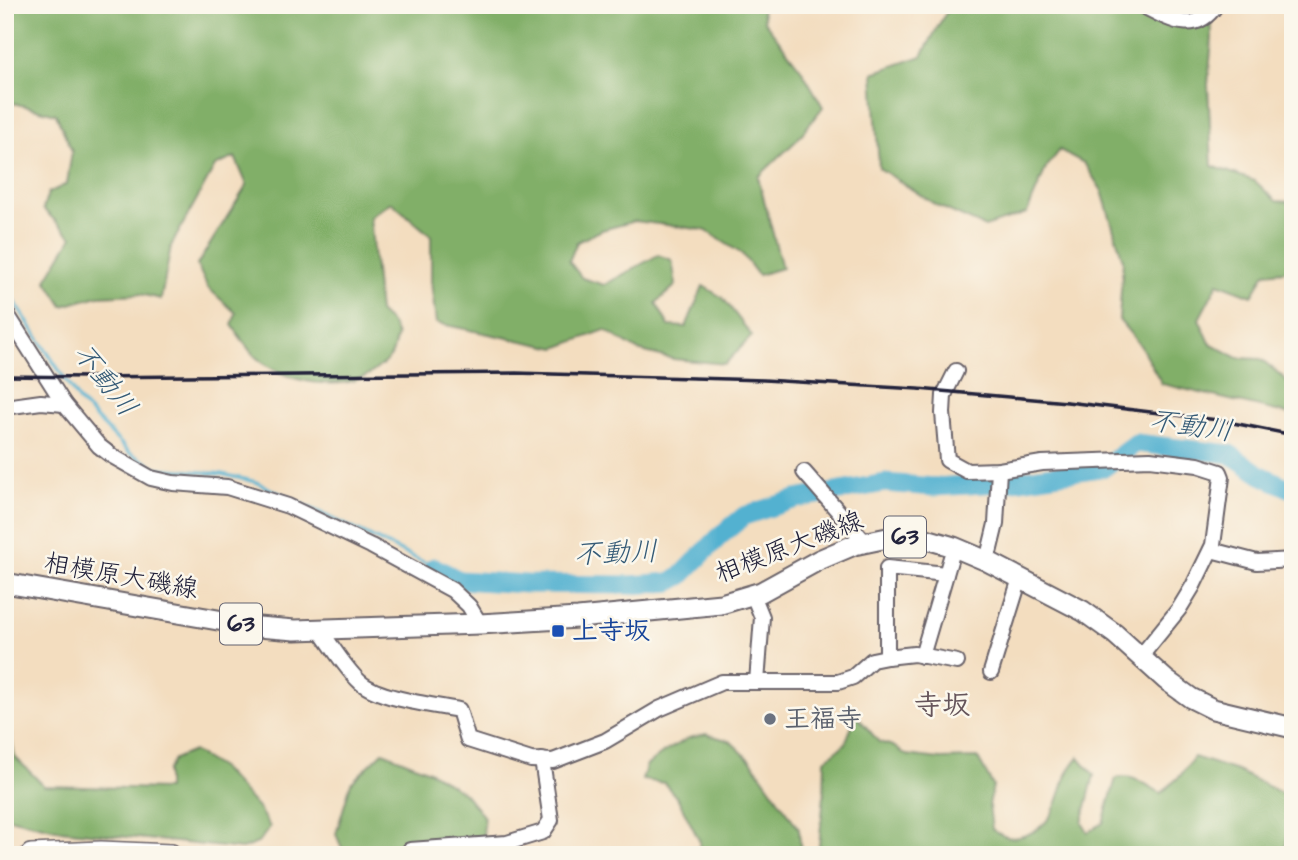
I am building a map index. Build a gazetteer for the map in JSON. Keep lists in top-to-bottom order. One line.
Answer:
{"streets":{"main road":["63","相模原大磯線"]},"districts":["寺坂"],"water":["不動川"],"places":{"transit":["上寺坂"],"other":["王福寺"]}}
